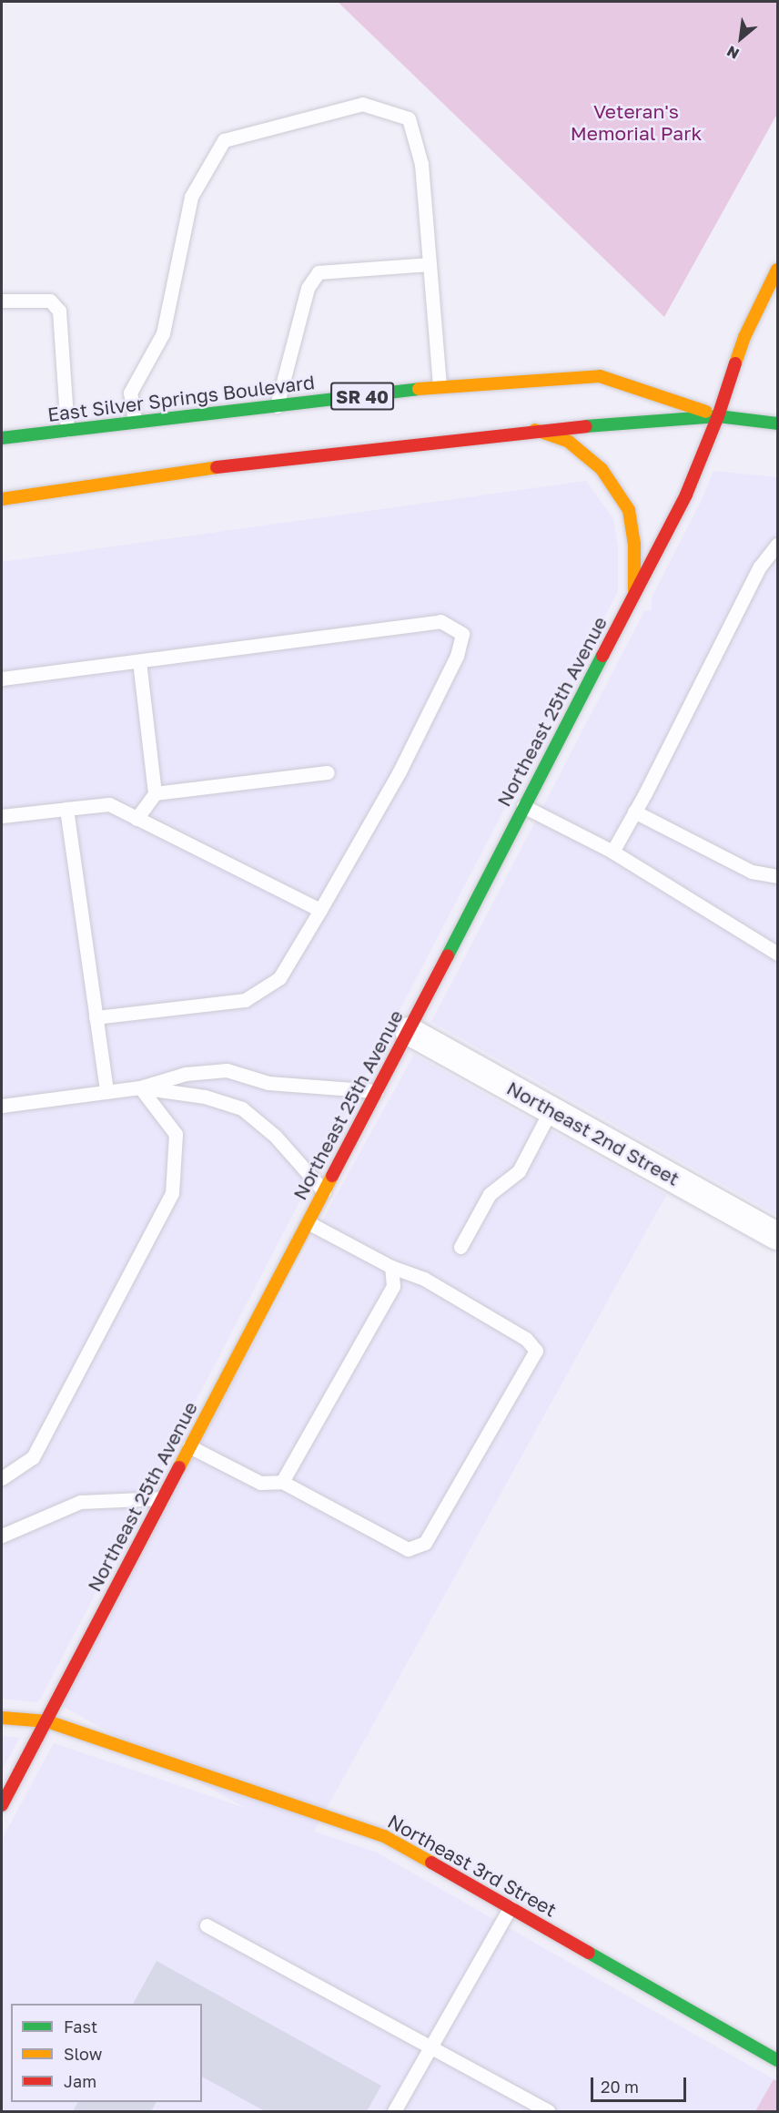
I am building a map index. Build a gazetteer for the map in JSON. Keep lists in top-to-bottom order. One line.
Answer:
{"streets":{"main road":["SR 40","East Silver Springs Boulevard","Northeast 25th Avenue","Northeast 3rd Street"],"street":["Northeast 2nd Street"]},"crossings":[["East Silver Springs Boulevard","Northeast 25th Avenue"],["Northeast 25th Avenue","Northeast 2nd Street"],["Northeast 25th Avenue","Northeast 3rd Street"]],"parks":["Veteran's Memorial Park"],"legend":["Fast","Slow","Jam"],"scale_bar":"20 m","north":"bottom left"}
